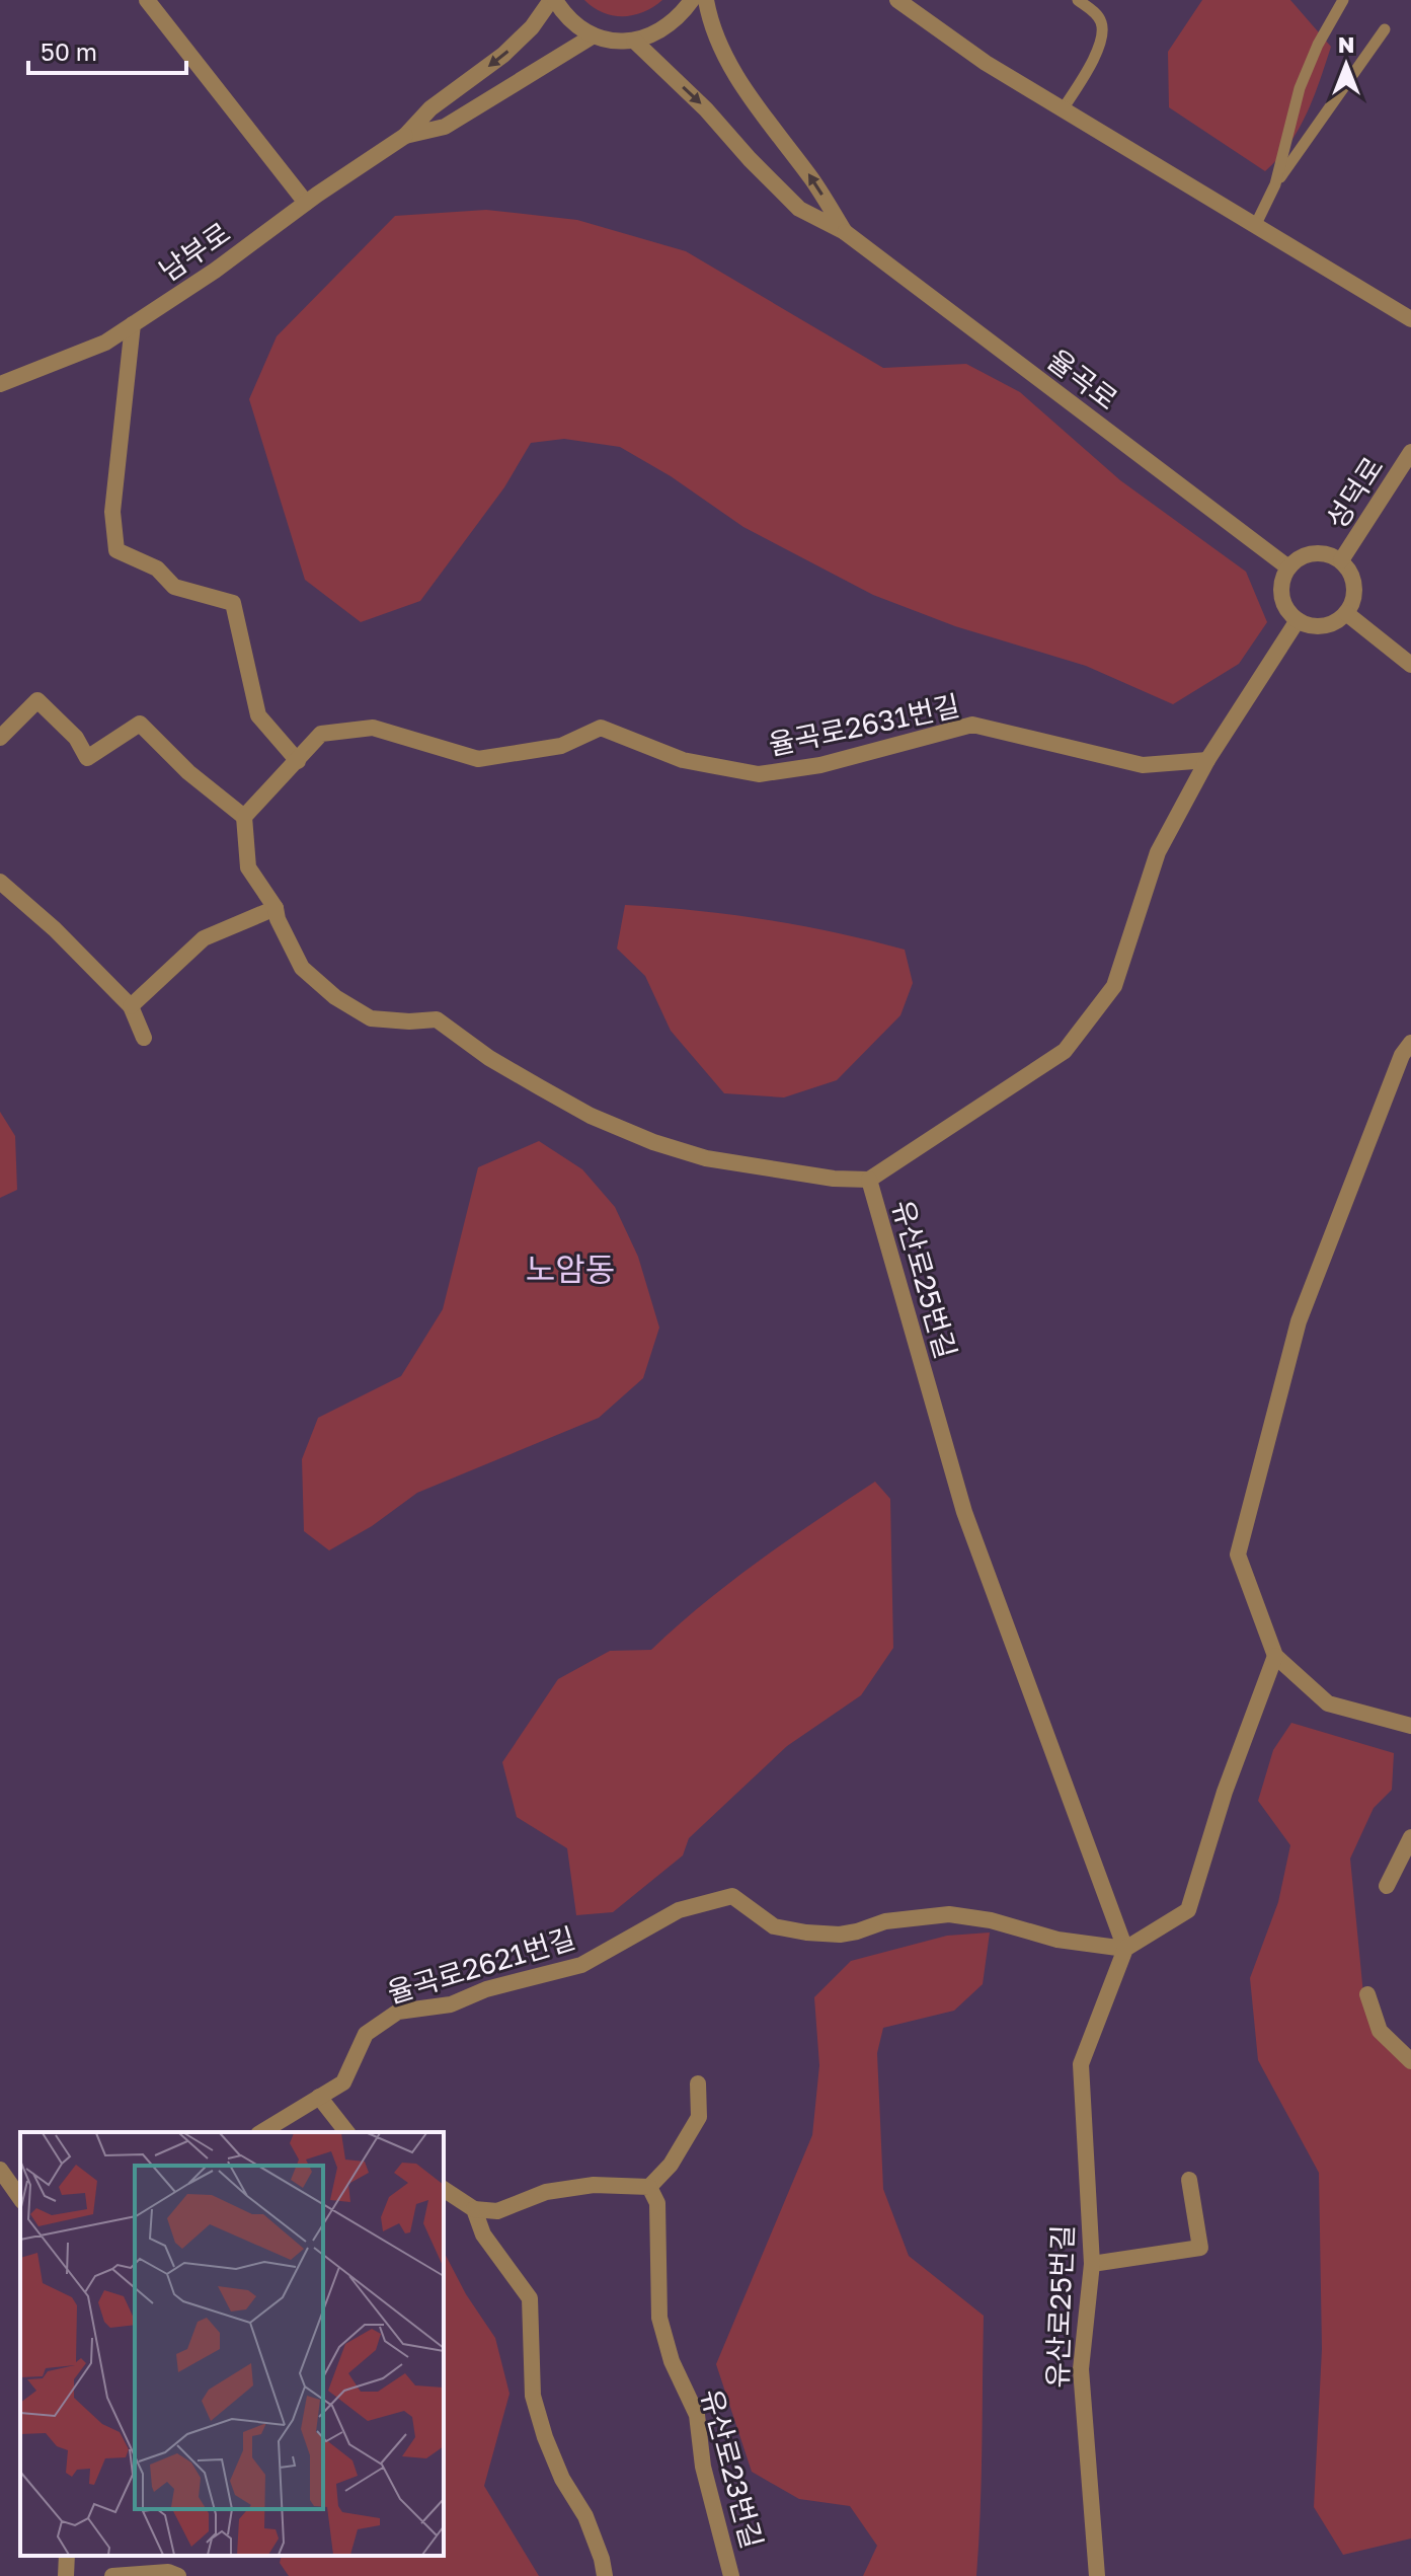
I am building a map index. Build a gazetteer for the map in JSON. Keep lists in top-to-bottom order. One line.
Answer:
{"streets":{"street":["남부로","율곡로","성덕로","율곡로2631번길","유산로25번길","율곡로2621번길","유산로23번길"]},"crossings":[["율곡로","성덕로"],["유산로25번길","율곡로2621번길"]],"districts":["노암동"],"scale_bar":"50 m","north":"top"}
